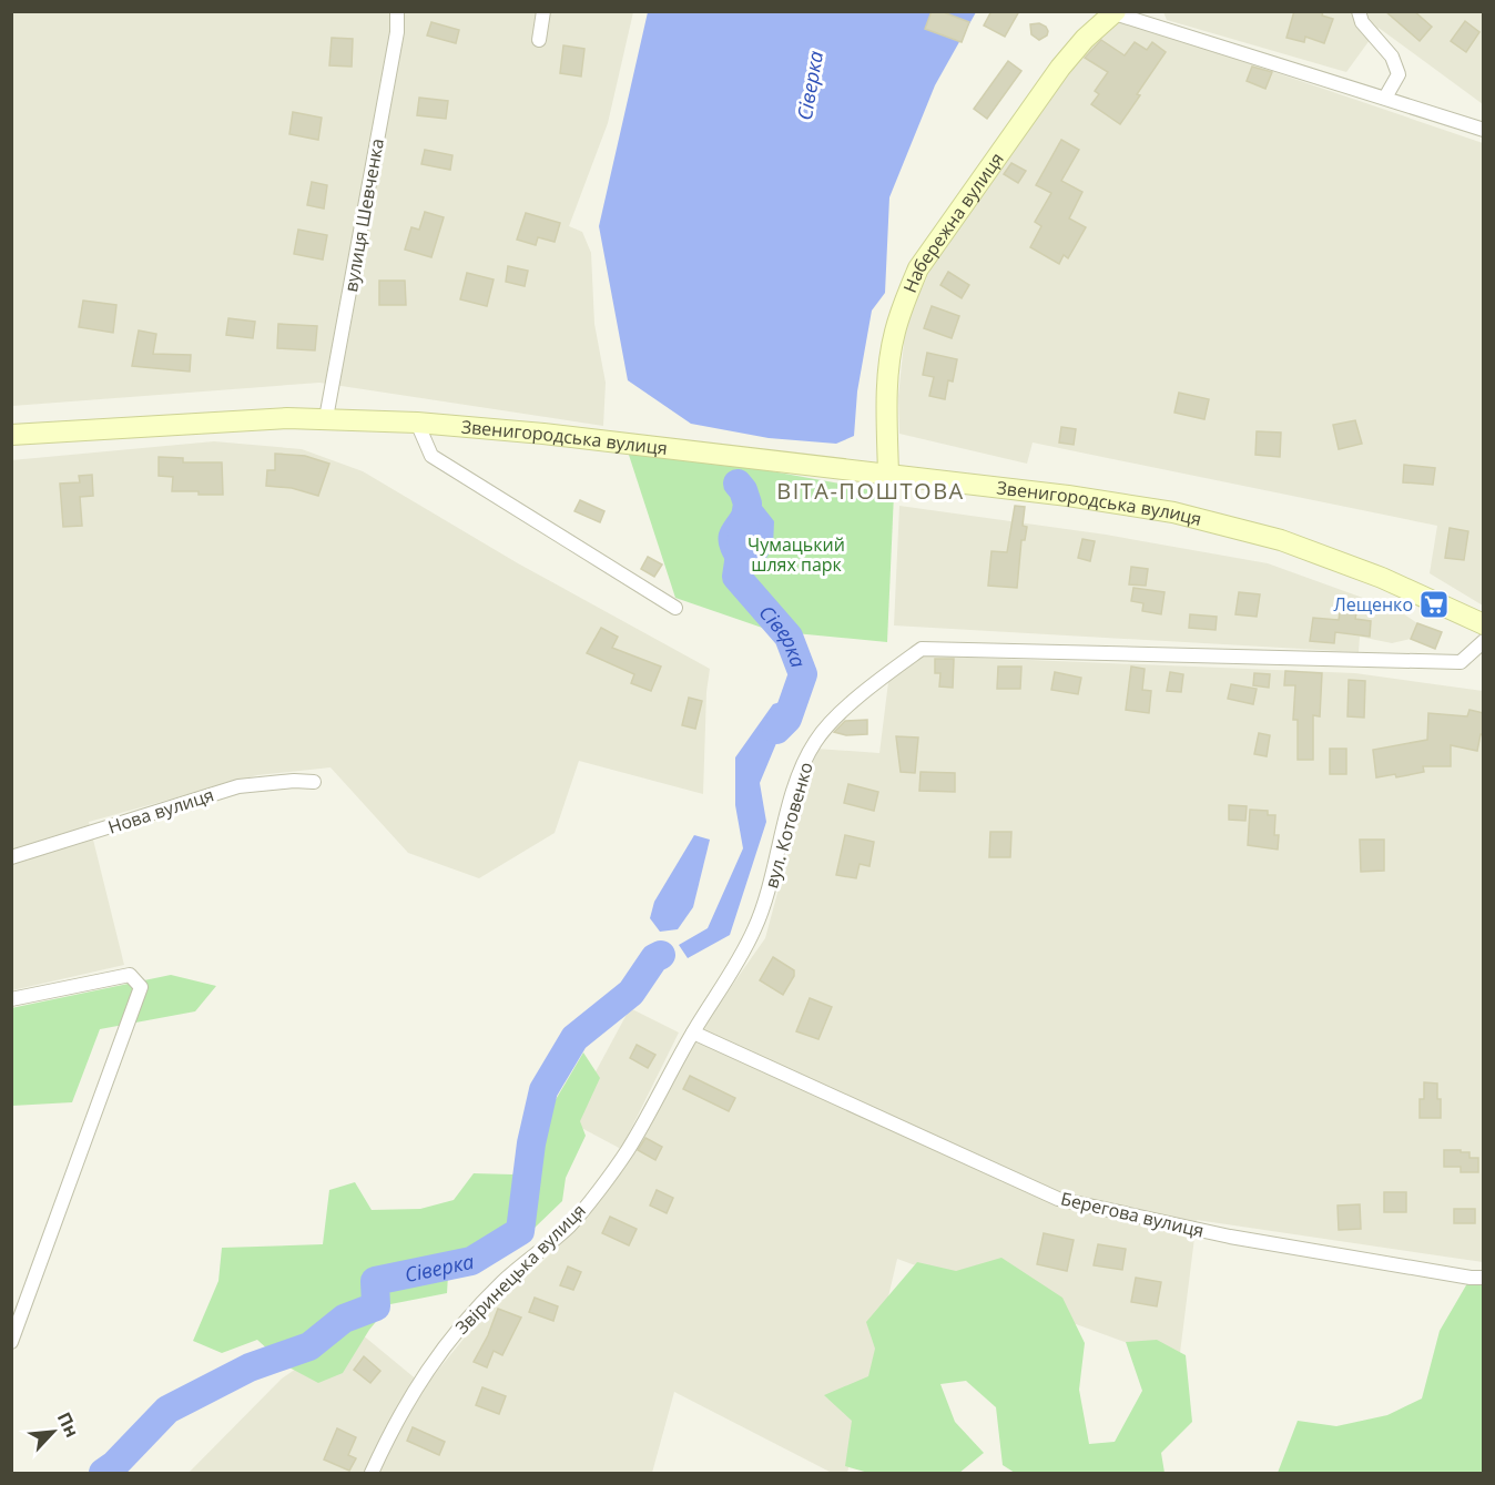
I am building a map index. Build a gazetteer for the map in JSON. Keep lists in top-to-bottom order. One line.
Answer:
{"streets":{"street":["вулиця Шевченка","Набережна вулиця","Звенигородська вулиця","Нова вулиця","вул. Котовенко","Берегова вулиця","Звіринецька вулиця"]},"crossings":[["вулиця Шевченка","Звенигородська вулиця"],["Набережна вулиця","Звенигородська вулиця"],["вул. Котовенко","Берегова вулиця"],["вул. Котовенко","Звіринецька вулиця"],["Берегова вулиця","Звіринецька вулиця"]],"districts":["ВІТА-ПОШТОВА"],"water":["Сіверка"],"parks":["Чумацький шлях парк"],"places":{"supermarket":["Лещенко"]},"north":"top right"}
